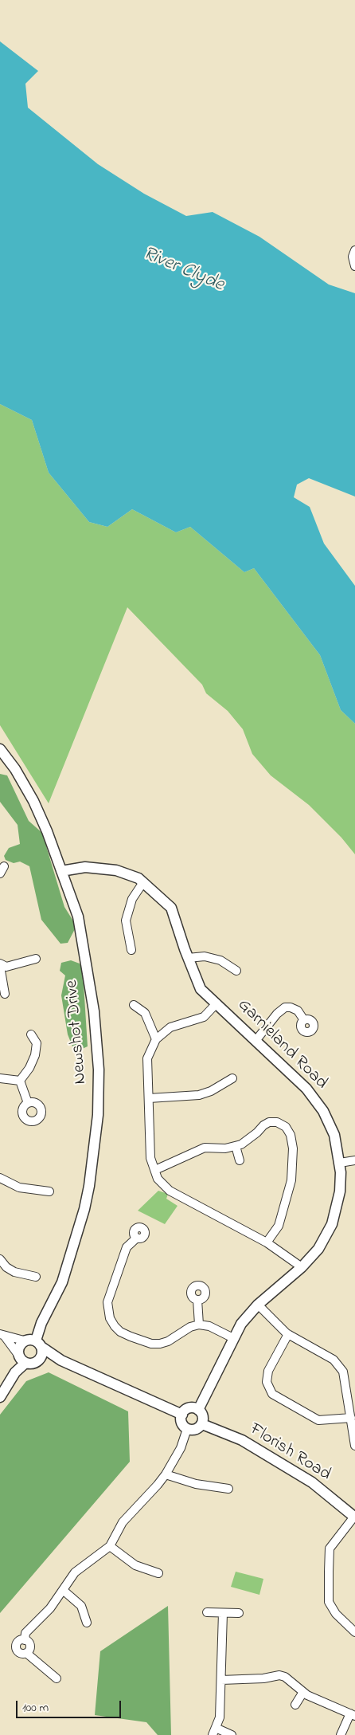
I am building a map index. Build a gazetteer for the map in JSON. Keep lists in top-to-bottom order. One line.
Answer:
{"streets":{"street":["Newshot Drive","Garnieland Road","Florish Road"]},"crossings":[["Newshot Drive","Garnieland Road"],["Garnieland Road","Florish Road"]],"water":["River Clyde"],"scale_bar":"100 m"}
